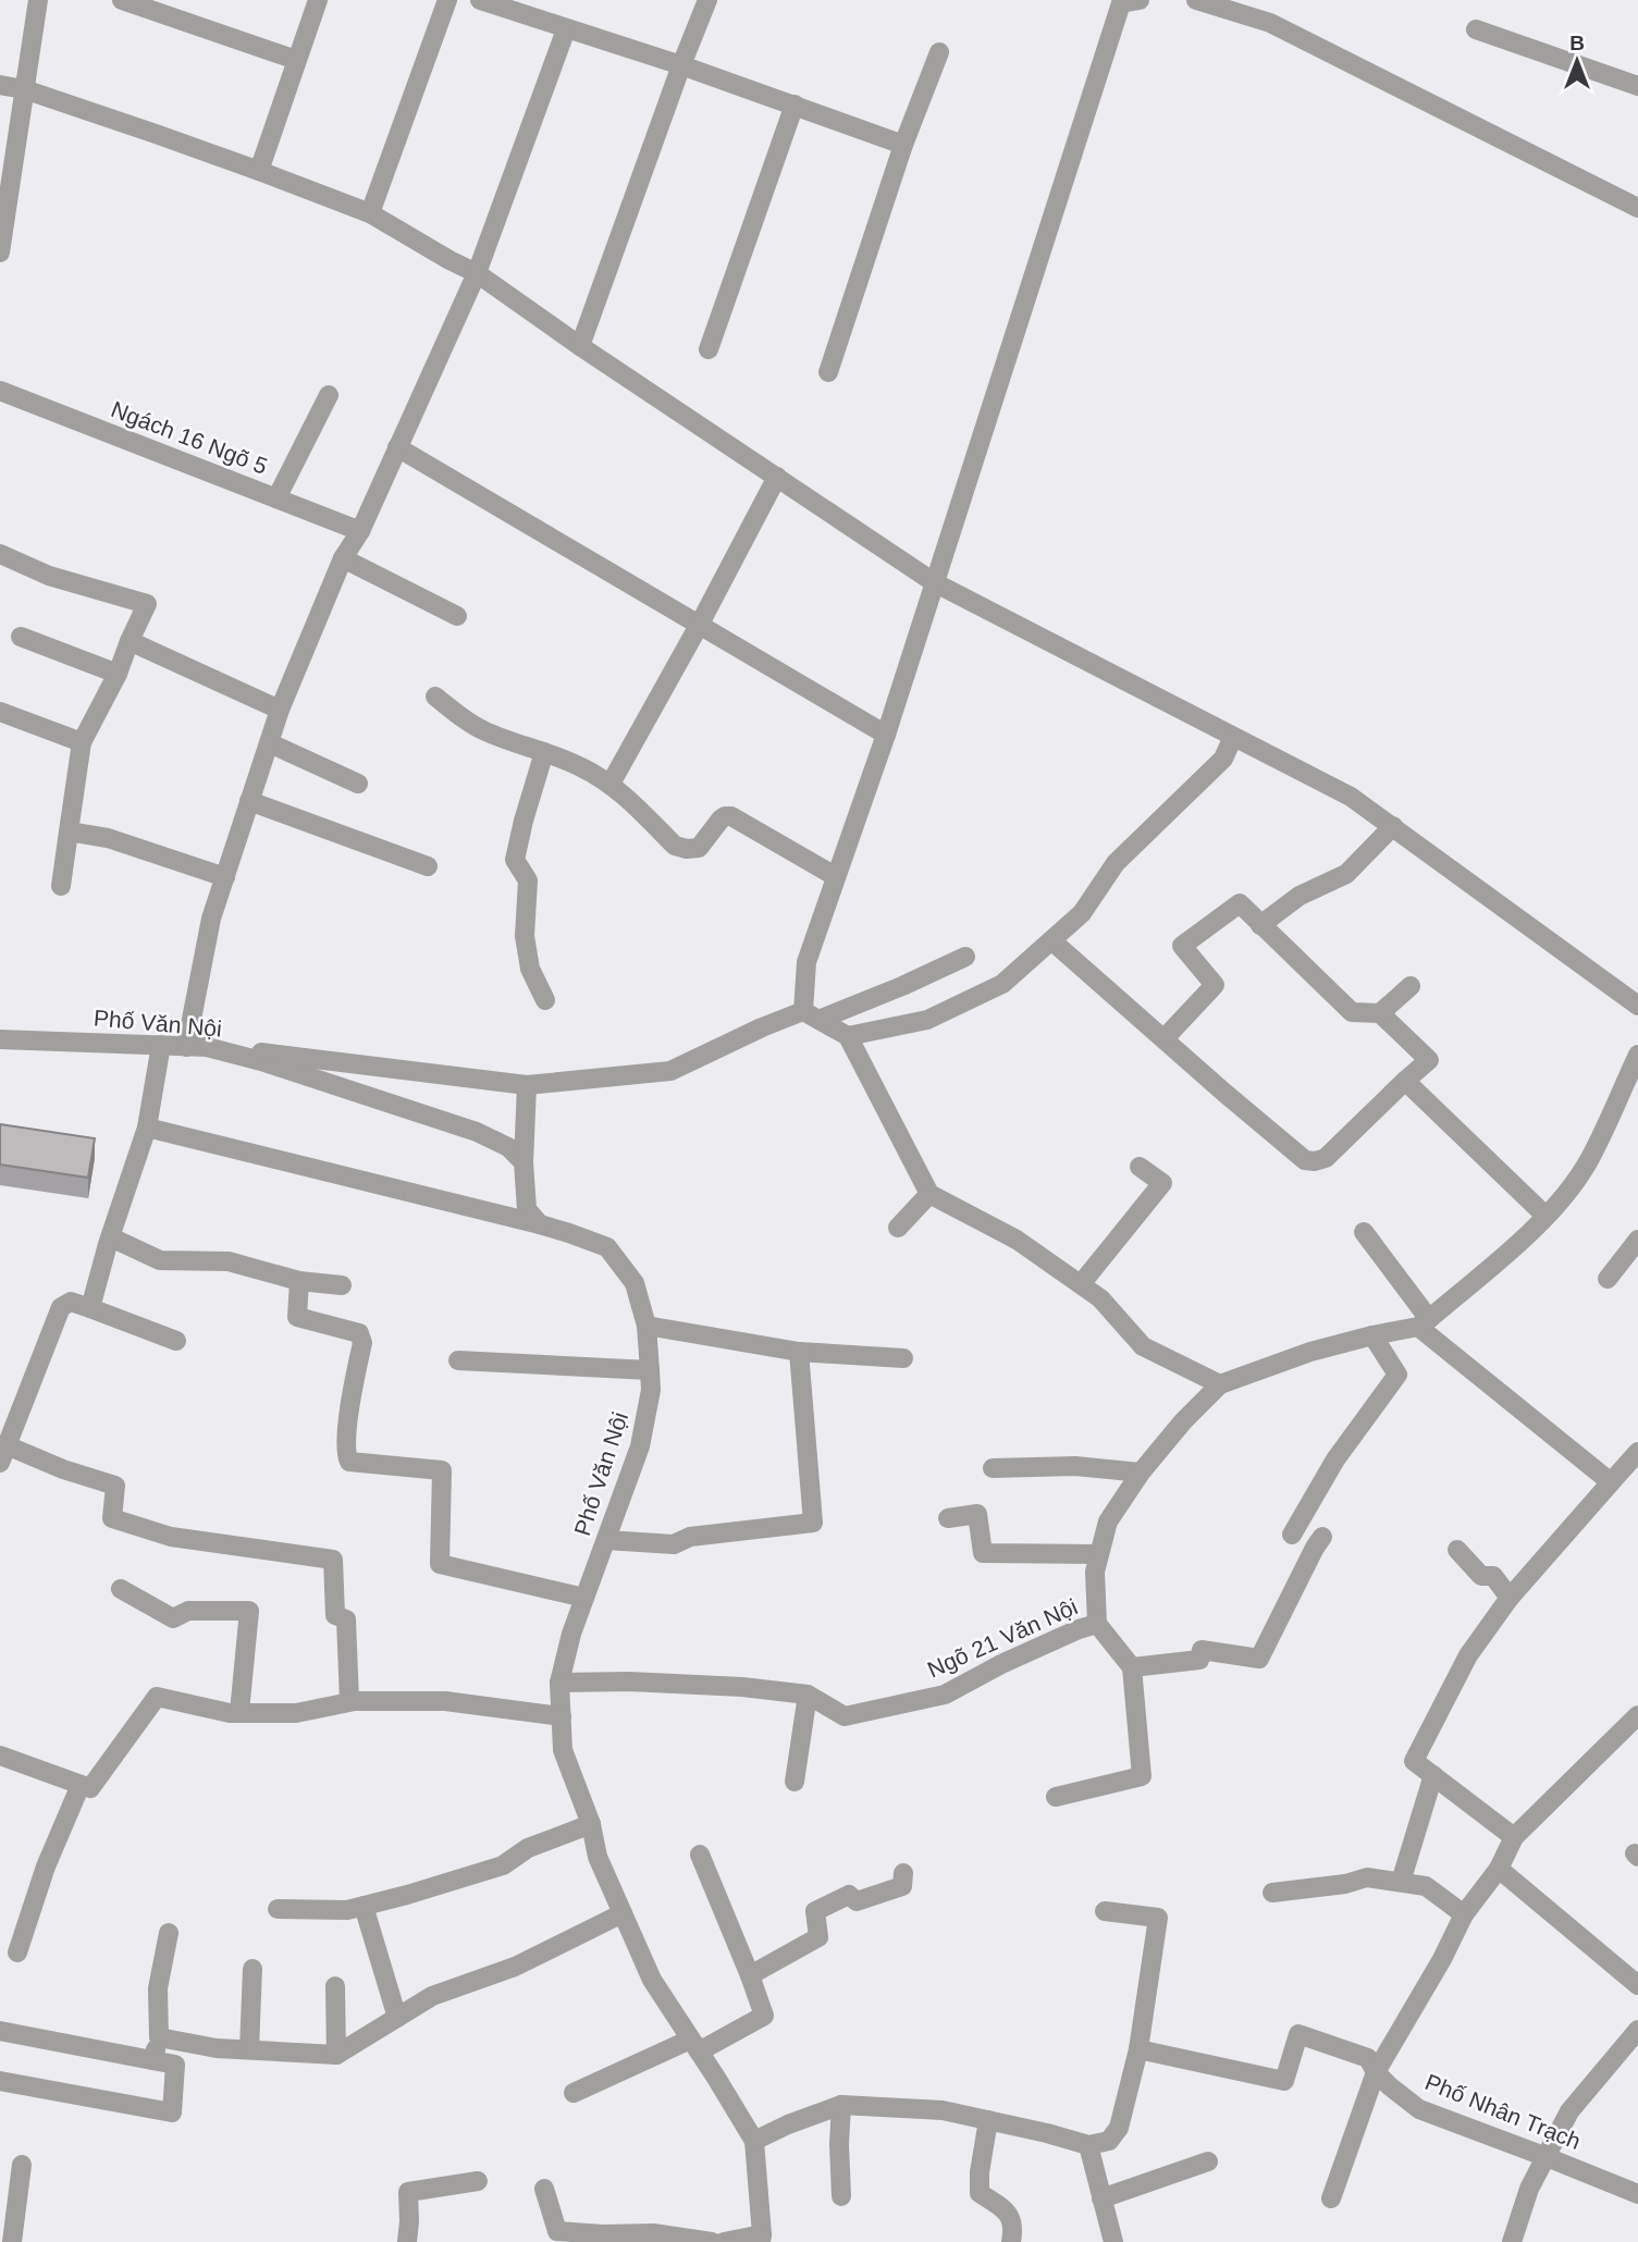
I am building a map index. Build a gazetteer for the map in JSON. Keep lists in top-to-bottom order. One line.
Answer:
{"streets":{"street":["Ngách 16 Ngõ 5","Phố Văn Nội","Ngõ 21 Văn Nội","Phố Nhân Trạch"]},"crossings":[["Phố Văn Nội","Ngõ 21 Văn Nội"]],"north":"top"}
